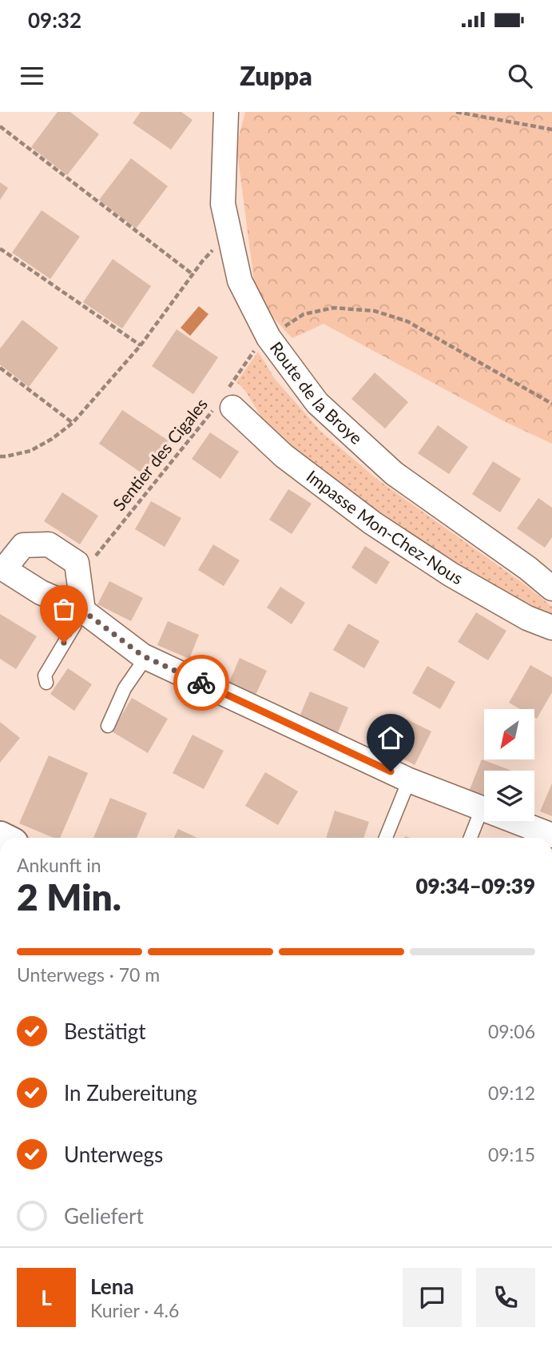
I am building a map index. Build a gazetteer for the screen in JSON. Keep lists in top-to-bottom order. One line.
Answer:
{"streets":{"street":["Route de la Broye","Impasse Mon-Chez-Nous"],"path":["Sentier des Cigales"]},"crossings":[["Route de la Broye","Sentier des Cigales"],["Sentier des Cigales","Impasse Mon-Chez-Nous"]],"north":"bottom left","page":{"status":"09:32","header":"Zuppa","heading":["2 Min.","Ankunft in","09:34–09:39"],"panel":["Lena","Kurier · 4.6"],"bar":"Unterwegs · 70 m","list":[["Bestätigt","09:06"],["In Zubereitung","09:12"],["Unterwegs","09:15"],"Geliefert"],"round":"L"}}
